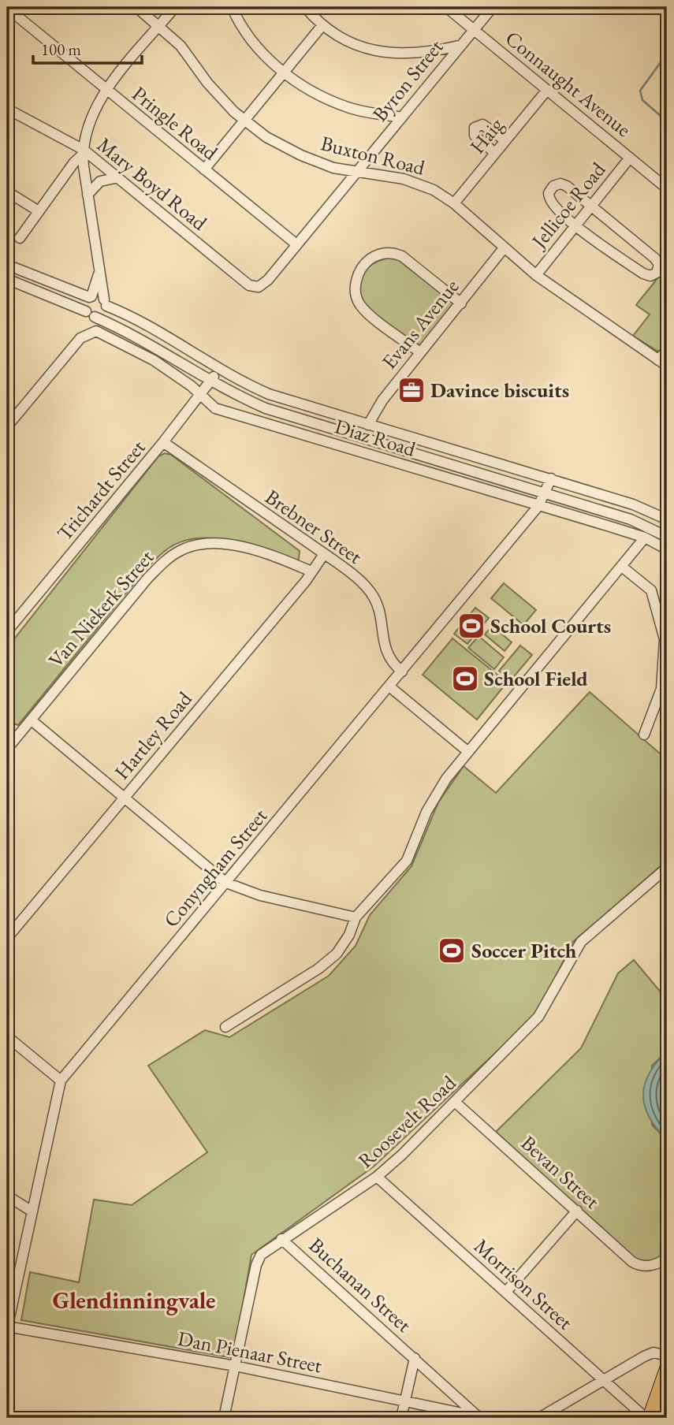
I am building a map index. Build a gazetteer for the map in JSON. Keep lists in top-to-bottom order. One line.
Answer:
{"streets":{"street":["Byron Street","Connaught Avenue","Pringle Road","Haig","Buxton Road","Mary Boyd Road","Jellicoe Road","Evans Avenue","Diaz Road","Trichardt Street","Brebner Street","Van Niekerk Street","Hartley Road","Conyngham Street","Roosevelt Road","Bevan Street","Morrison Street","Buchanan Street","Dan Pienaar Street"]},"crossings":[["Byron Street","Connaught Avenue"],["Byron Street","Pringle Road"],["Byron Street","Buxton Road"],["Byron Street","Mary Boyd Road"],["Connaught Avenue","Haig"],["Connaught Avenue","Jellicoe Road"],["Haig","Buxton Road"],["Buxton Road","Jellicoe Road"],["Buxton Road","Evans Avenue"],["Evans Avenue","Diaz Road"],["Diaz Road","Trichardt Street"],["Diaz Road","Conyngham Street"],["Trichardt Street","Brebner Street"],["Brebner Street","Hartley Road"],["Brebner Street","Conyngham Street"],["Van Niekerk Street","Hartley Road"],["Conyngham Street","Dan Pienaar Street"],["Roosevelt Road","Bevan Street"],["Roosevelt Road","Morrison Street"],["Roosevelt Road","Buchanan Street"],["Roosevelt Road","Dan Pienaar Street"],["Buchanan Street","Dan Pienaar Street"]],"districts":["Glendinningvale"],"places":{"office":["Davince biscuits"],"sports":["School Courts","School Field","Soccer Pitch"]},"scale_bar":"100 m"}
